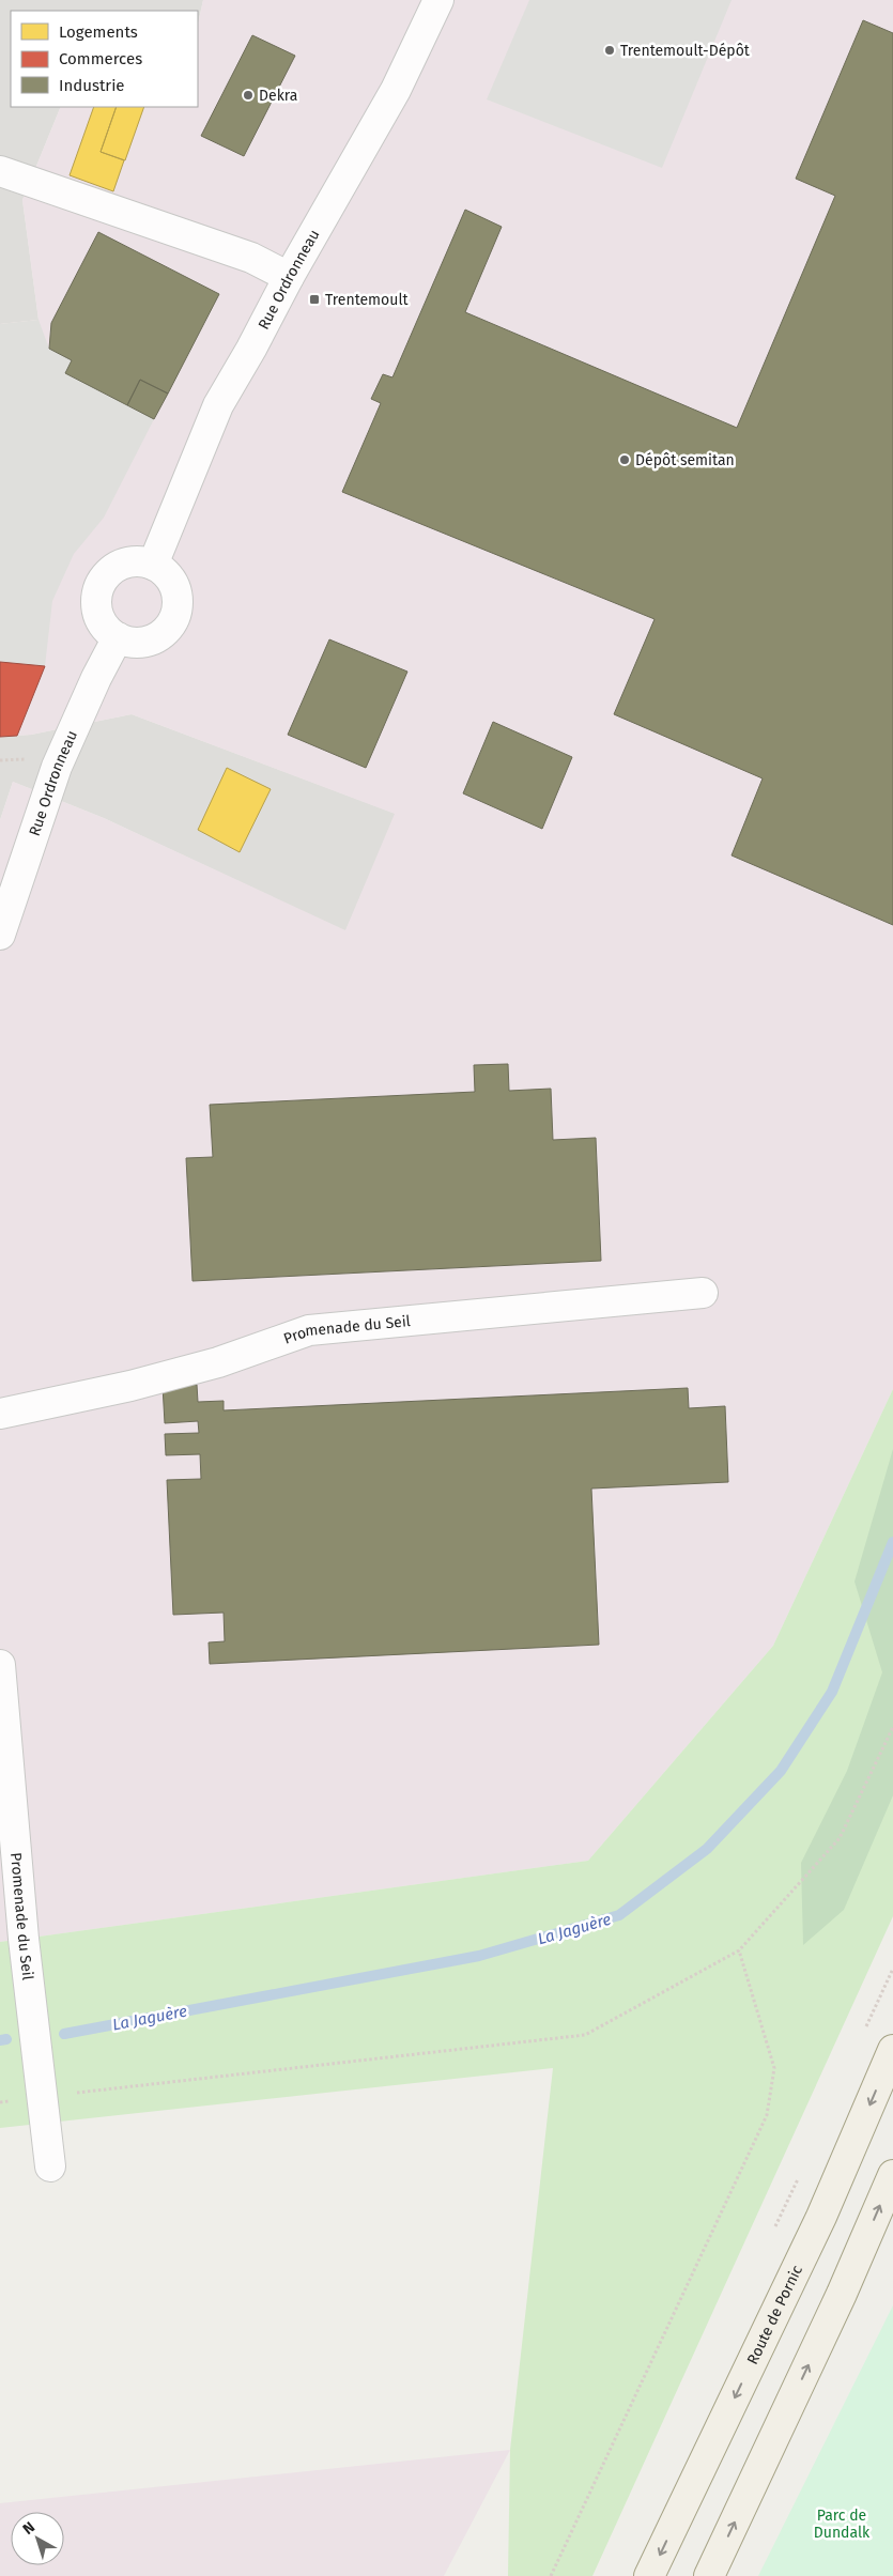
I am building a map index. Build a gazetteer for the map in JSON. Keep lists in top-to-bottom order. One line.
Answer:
{"streets":{"main road":["Route de Pornic"],"street":["Rue Ordronneau","Promenade du Seil"]},"water":["La Jaguère"],"parks":["Parc de Dundalk"],"places":{"other":["Trentemoult-Dépôt","Dekra","Dépôt semitan"],"transit":["Trentemoult"]},"legend":["Logements","Commerces","Industrie"],"north":"top left"}
